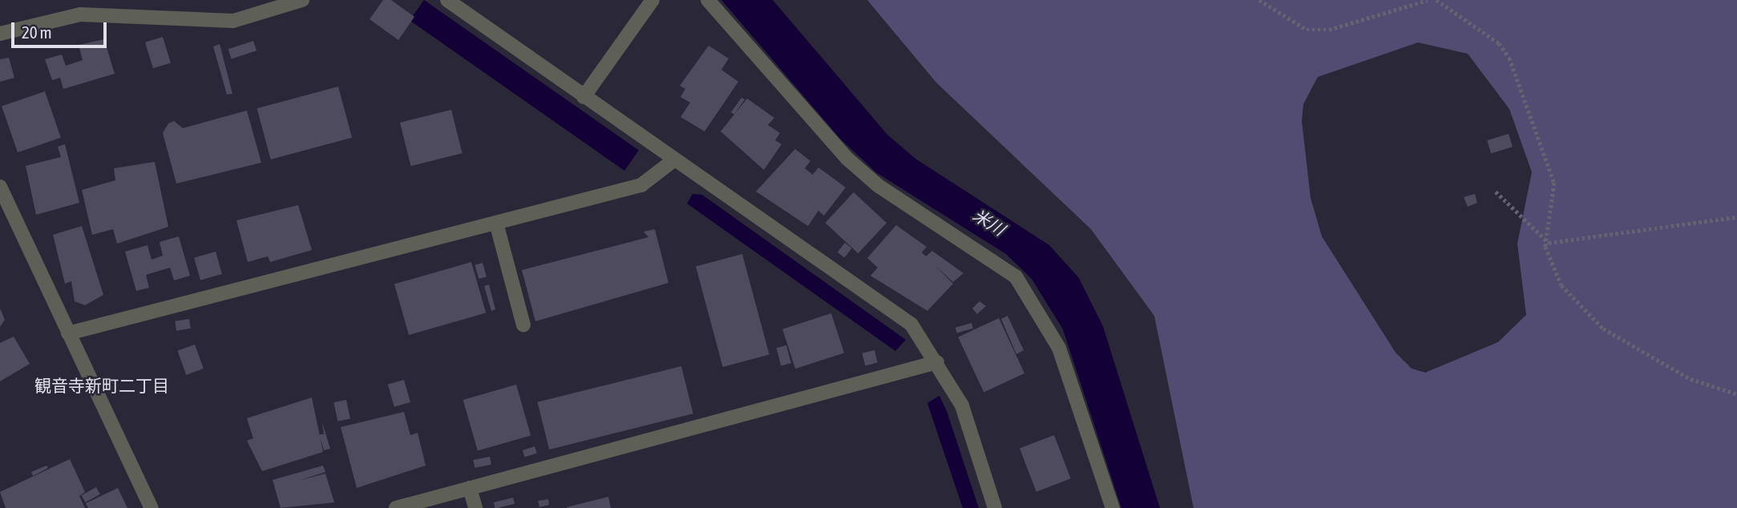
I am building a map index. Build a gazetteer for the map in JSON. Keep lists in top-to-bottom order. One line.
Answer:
{"districts":["観音寺新町二丁目"],"water":["米川"],"scale_bar":"20 m"}
